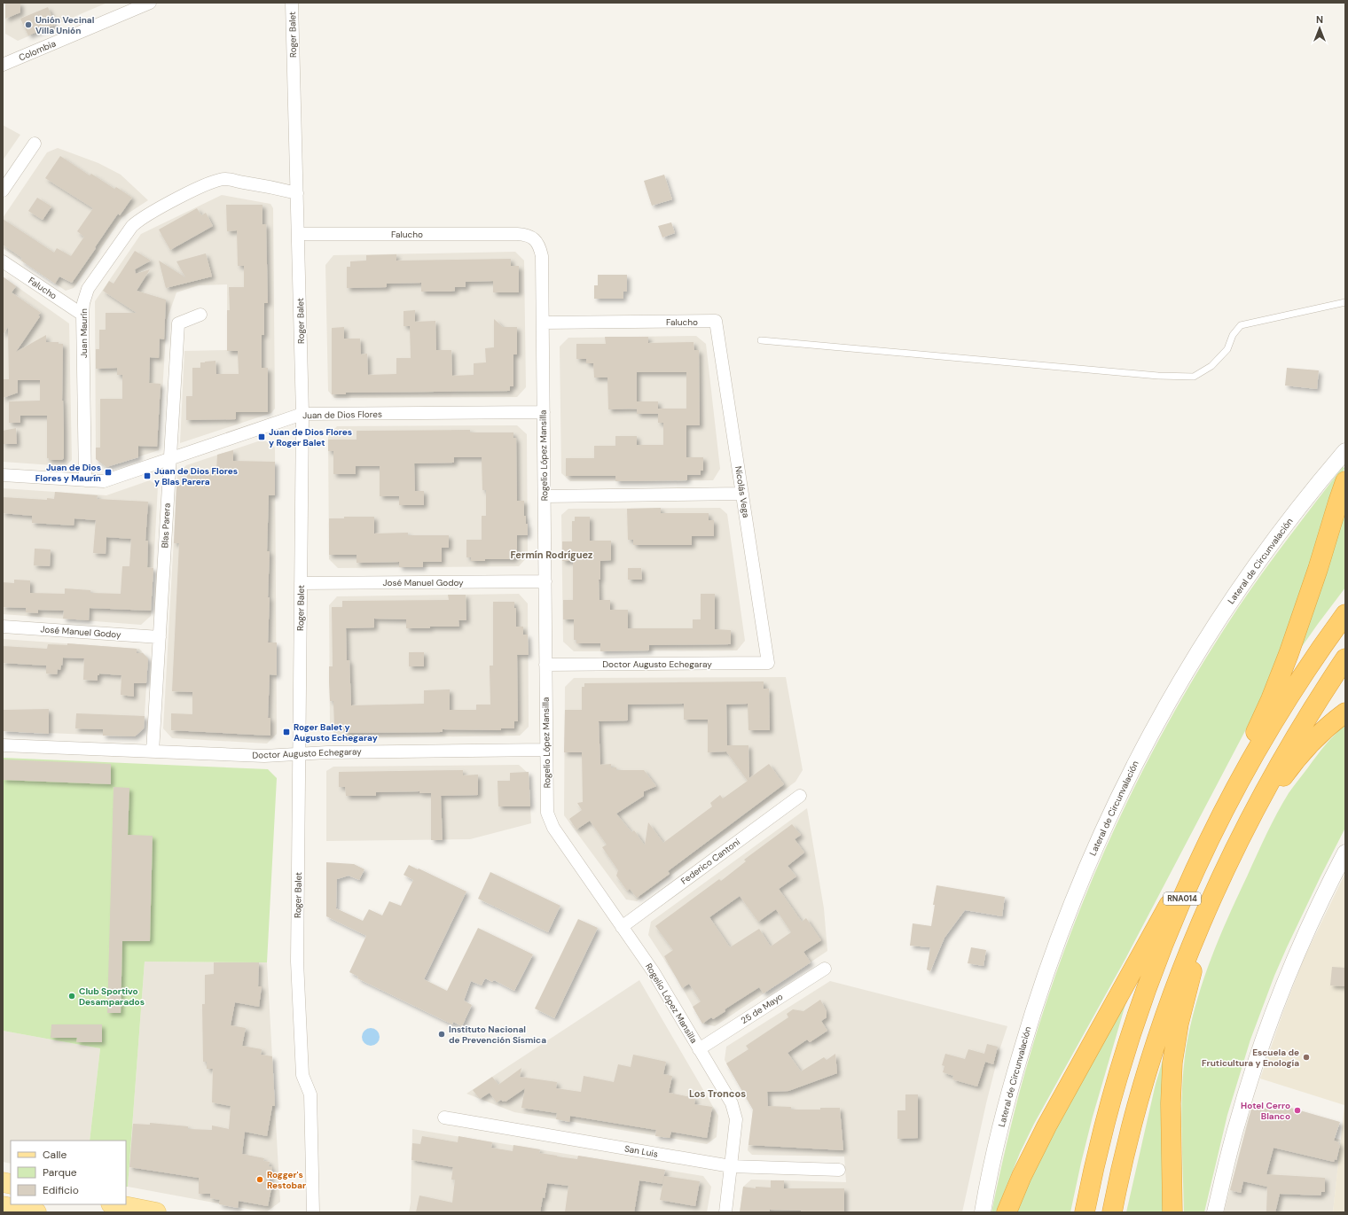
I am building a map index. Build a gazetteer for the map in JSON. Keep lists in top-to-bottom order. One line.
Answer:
{"streets":{"highway":["RNA014"],"street":["Roger Balet","Colombia","Falucho","Juan Maurín","Juan de Dios Flores","Rogelio López Mansilla","Nicolás Vega","Blas Parera","Lateral de Circunvalación","José Manuel Godoy","Doctor Augusto Echegaray","Federico Cantoni","25 de Mayo","San Luis"]},"crossings":[["Roger Balet","Falucho"],["Roger Balet","Juan Maurín"],["Roger Balet","Juan de Dios Flores"],["Roger Balet","José Manuel Godoy"],["Roger Balet","Doctor Augusto Echegaray"],["Falucho","Juan Maurín"],["Falucho","Rogelio López Mansilla"],["Falucho","Nicolás Vega"],["Juan Maurín","Juan de Dios Flores"],["Juan de Dios Flores","Rogelio López Mansilla"],["Juan de Dios Flores","Blas Parera"],["Rogelio López Mansilla","José Manuel Godoy"],["Rogelio López Mansilla","Doctor Augusto Echegaray"],["Rogelio López Mansilla","Federico Cantoni"],["Rogelio López Mansilla","25 de Mayo"],["Rogelio López Mansilla","San Luis"],["Nicolás Vega","Doctor Augusto Echegaray"],["Blas Parera","José Manuel Godoy"],["Blas Parera","Doctor Augusto Echegaray"]],"districts":["Fermín Rodríguez","Los Troncos"],"places":{"other":["Unión Vecinal Villa Unión","Club Sportivo Desamparados","Instituto Nacional de Prevención Sísmica","Escuela de Fruticultura y Enología","Hotel Cerro Blanco","Rogger's Restobar"],"transit":["Juan de Dios Flores y Roger Balet","Juan de Dios Flores y Maurín","Juan de Dios Flores y Blas Parera","Roger Balet y Augusto Echegaray"]},"legend":["Calle","Parque","Edificio"],"north":"top"}
